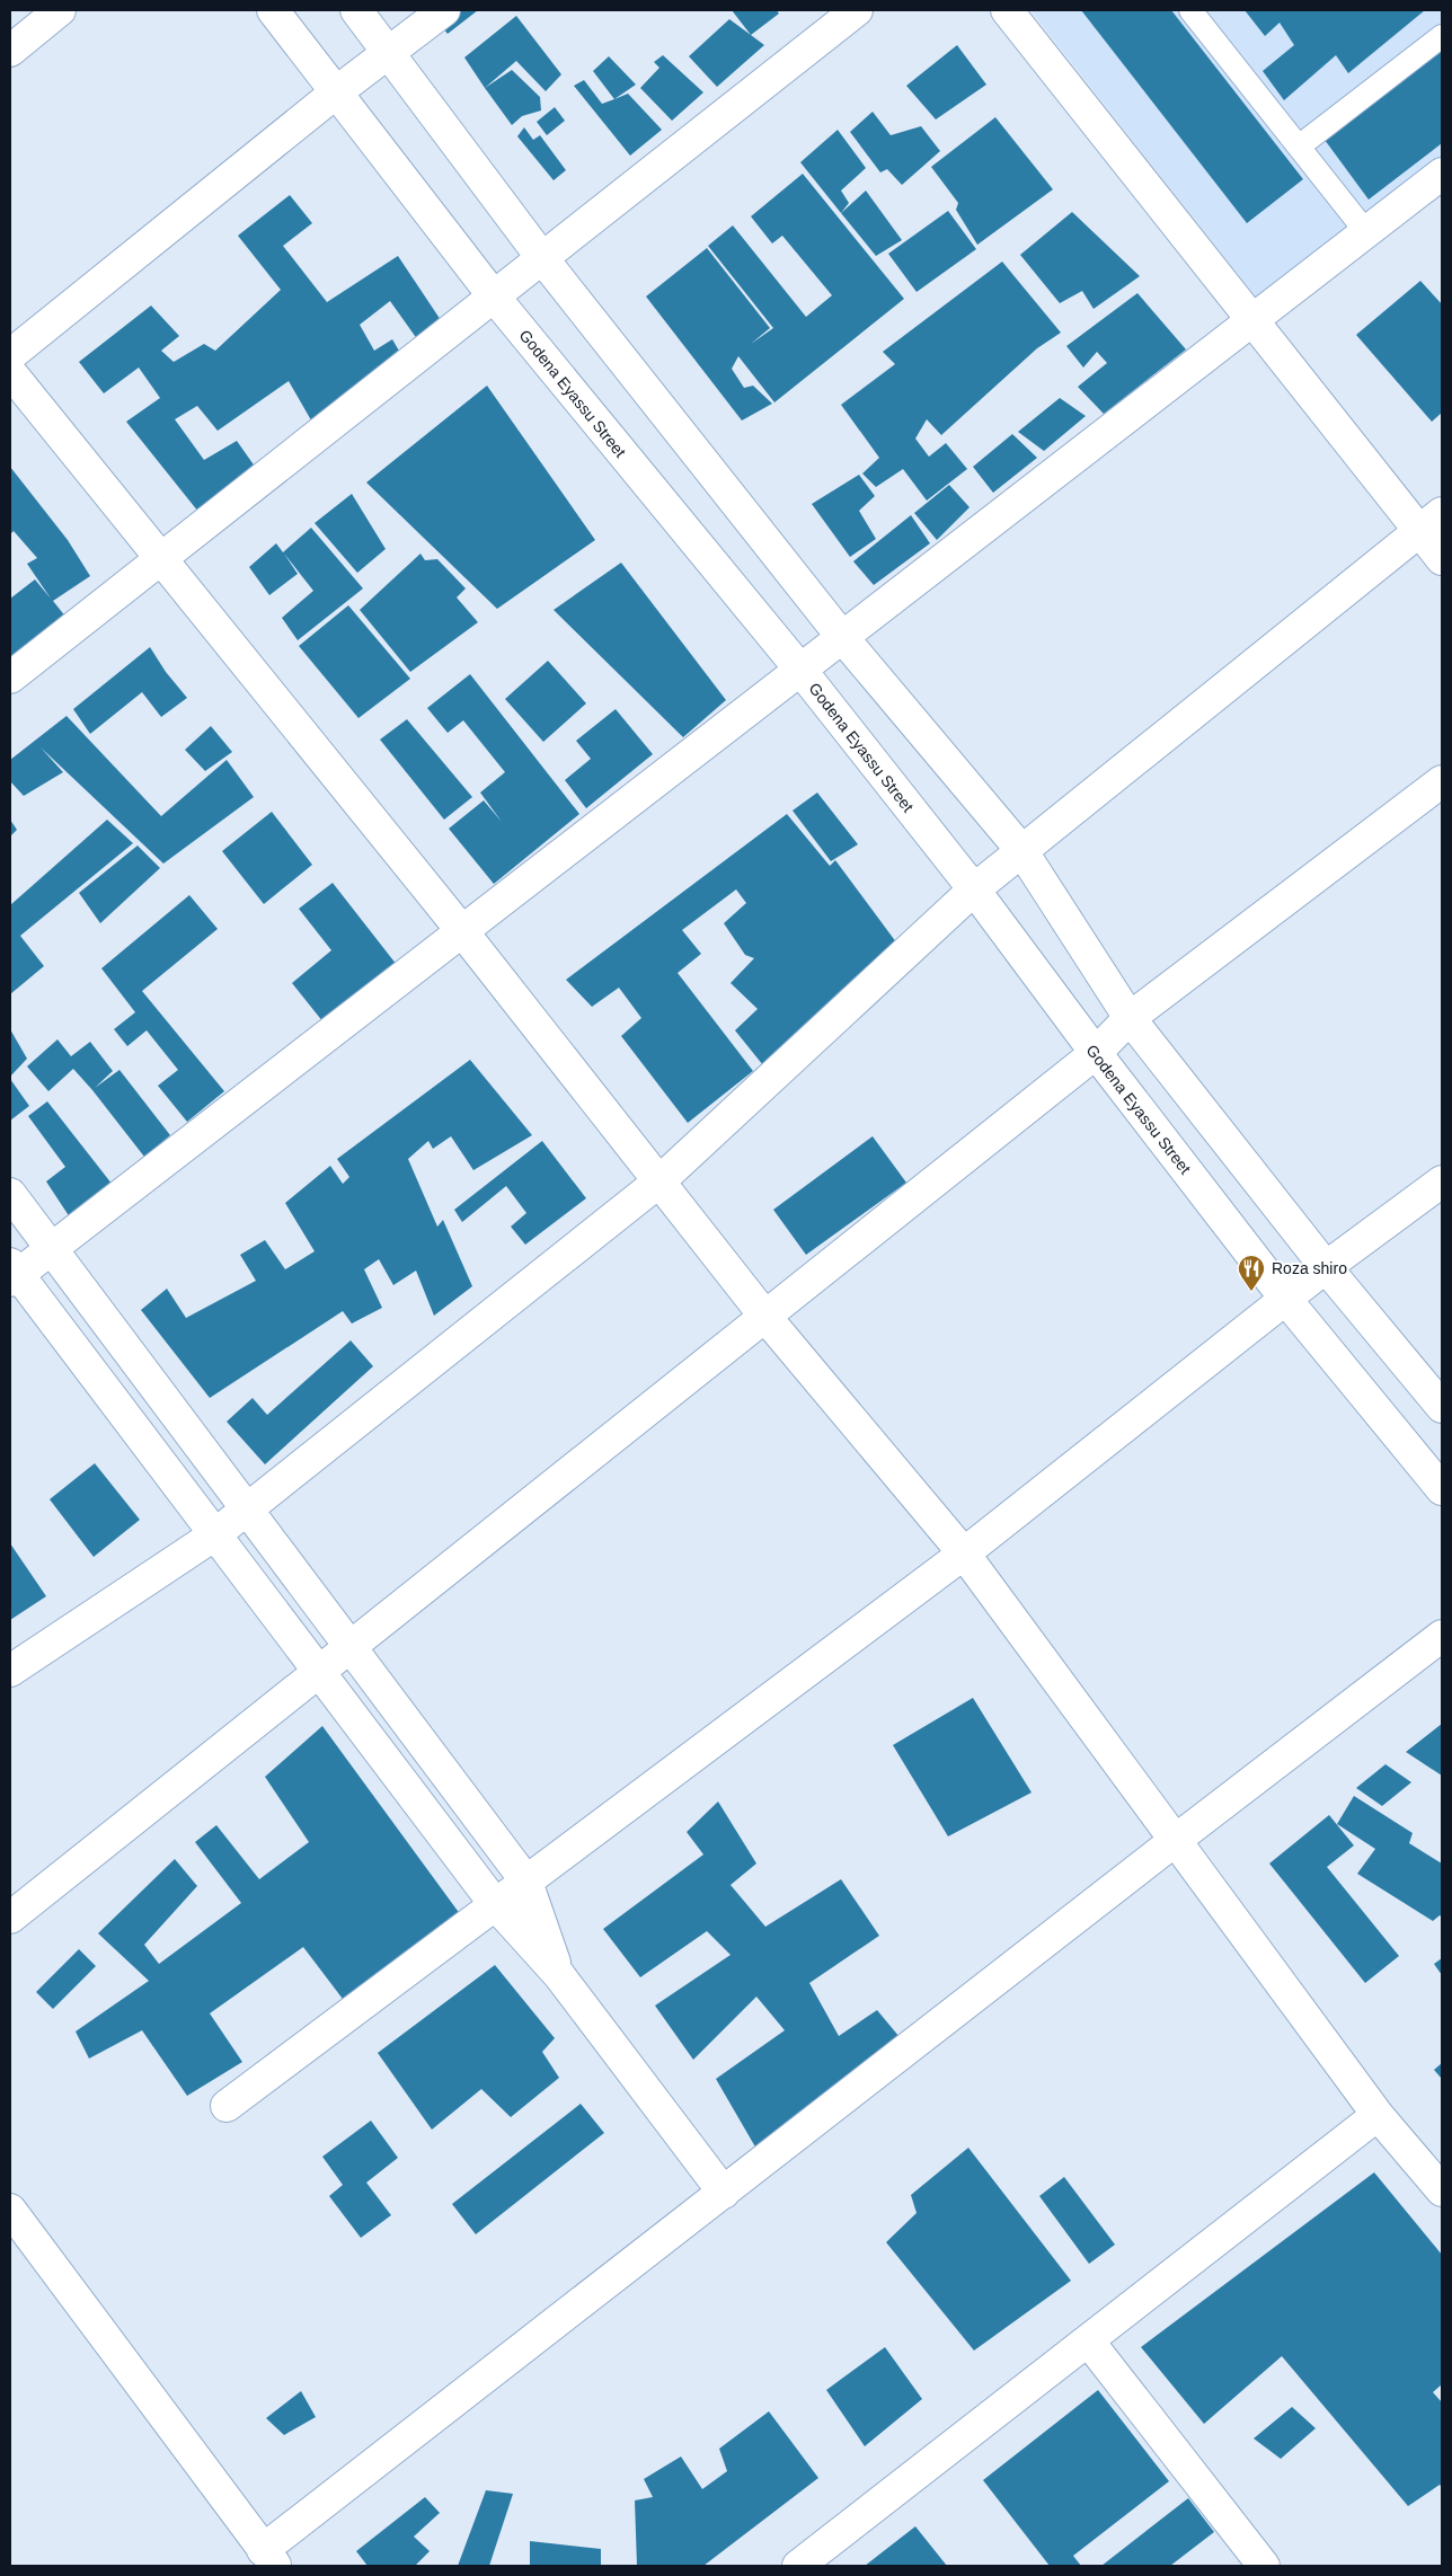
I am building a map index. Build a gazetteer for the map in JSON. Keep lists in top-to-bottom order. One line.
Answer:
{"streets":{"street":["Godena Eyassu Street"]},"places":{"restaurant":["Roza shiro"]}}
